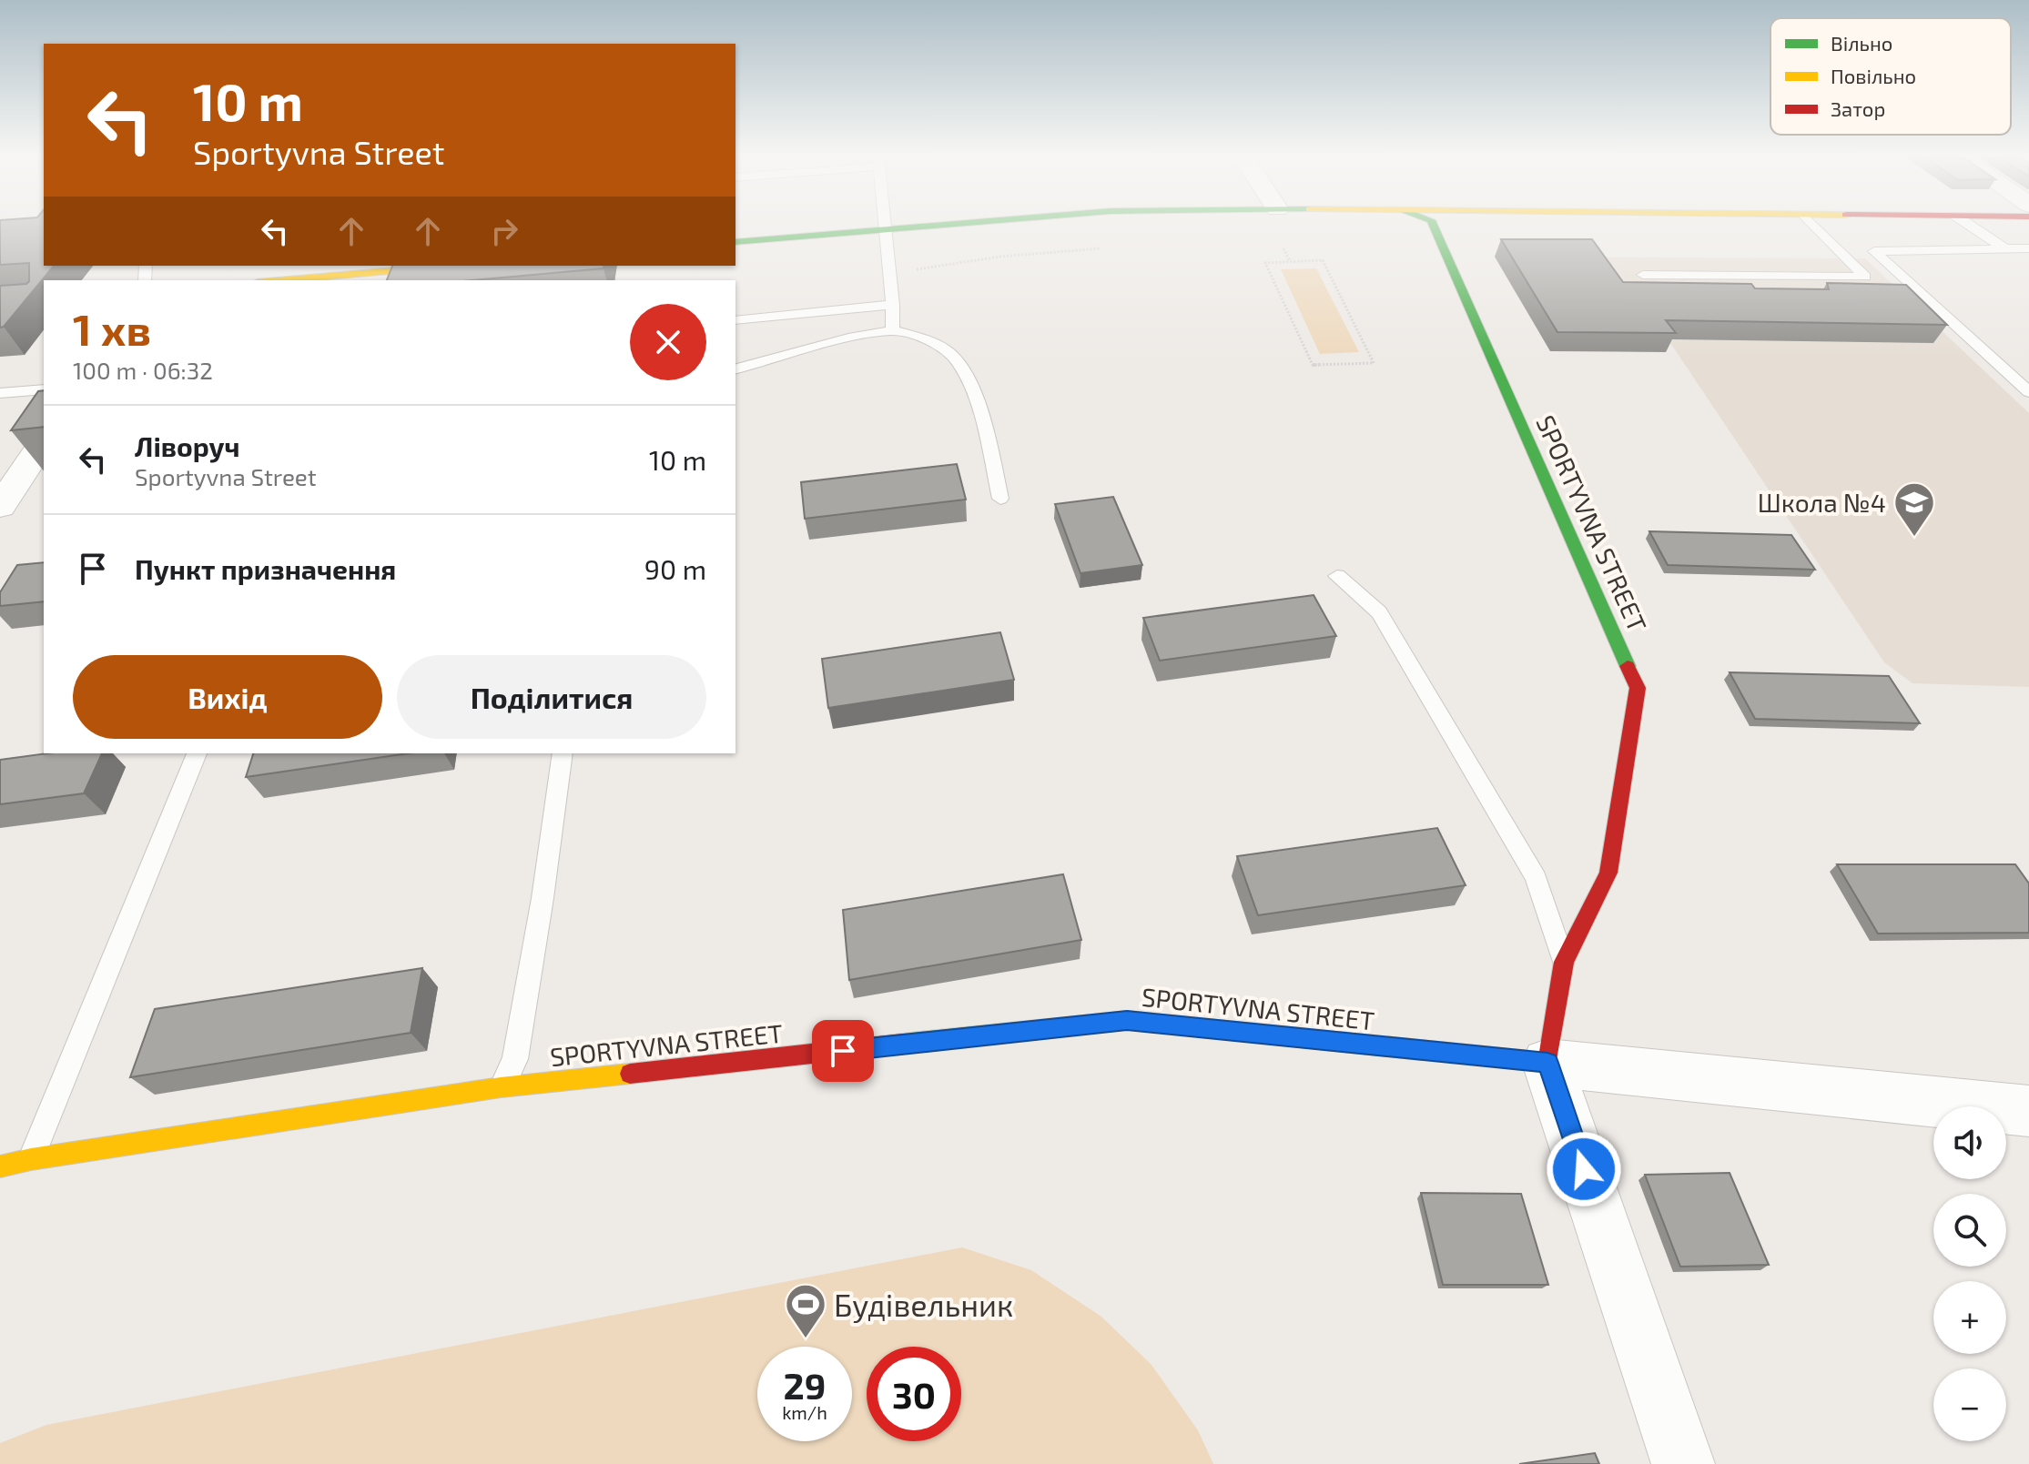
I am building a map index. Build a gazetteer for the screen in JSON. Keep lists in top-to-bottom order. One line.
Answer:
{"streets":{"street":["SPORTYVNA STREET"]},"places":{"school or university":["Школа №4"],"sports":["Будівельник"]},"legend":["Вільно","Повільно","Затор"],"page":{"turn":["10 m","Sportyvna Street"],"heading":["1 хв","100 m · 06:32"],"list":[{"name":"Ліворуч","note":"Sportyvna Street","value":"10 m"},{"name":"Пункт призначення","value":"90 m"}],"buttons":["Вихід","Поділитися"],"map_buttons":["+","−"],"speed":"29 km/h","limit":"30"}}
